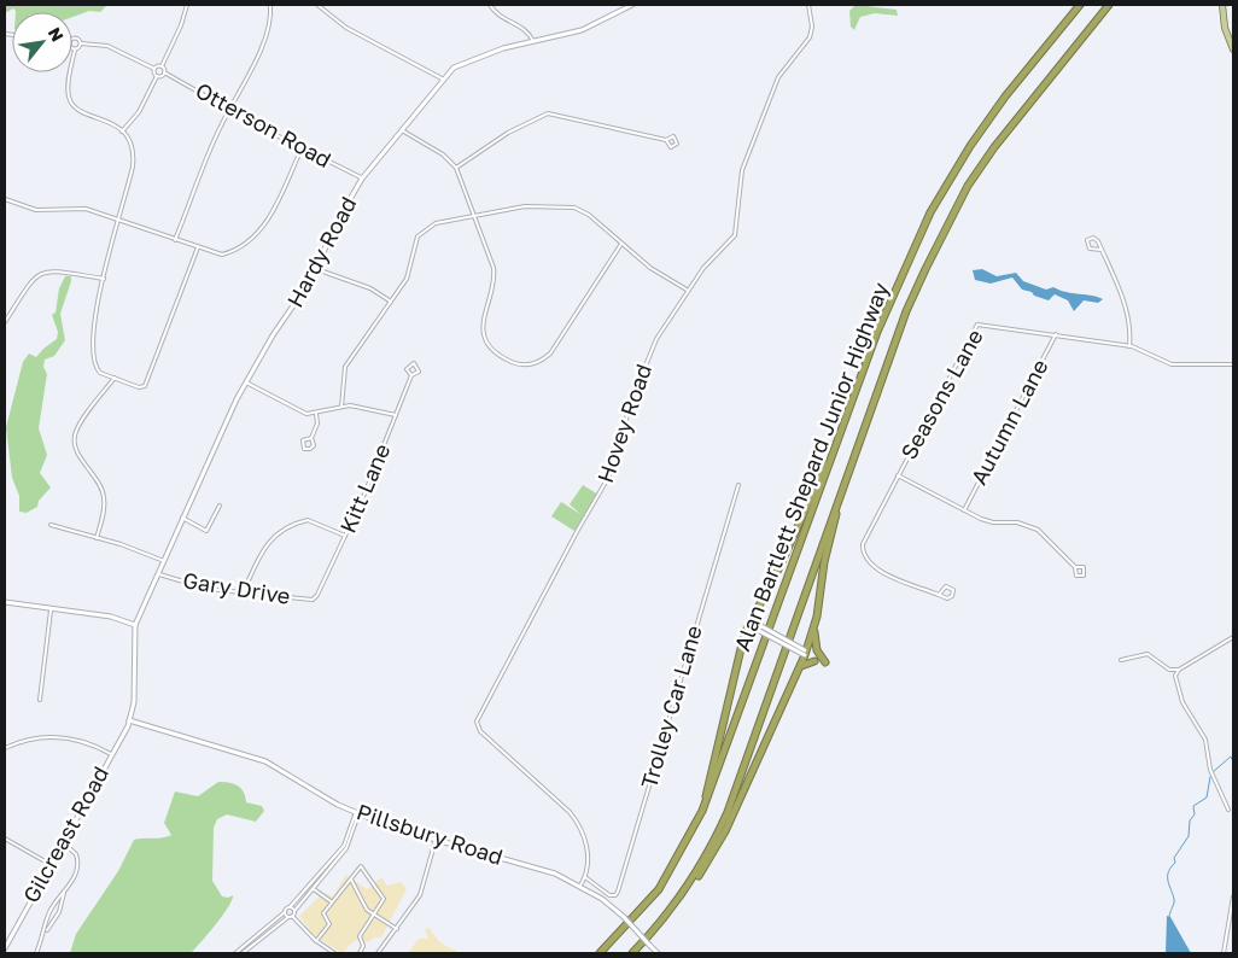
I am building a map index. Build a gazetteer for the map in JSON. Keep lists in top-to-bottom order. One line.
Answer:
{"streets":{"highway":["Alan Bartlett Shepard Junior Highway"],"street":["Otterson Road","Hardy Road","Seasons Lane","Autumn Lane","Hovey Road","Kitt Lane","Gary Drive","Trolley Car Lane","Gilcreast Road","Pillsbury Road"]},"crossings":[["Otterson Road","Hardy Road"],["Hardy Road","Gary Drive"],["Seasons Lane","Autumn Lane"],["Hovey Road","Trolley Car Lane"],["Kitt Lane","Gary Drive"],["Gilcreast Road","Pillsbury Road"]],"north":"top right"}
